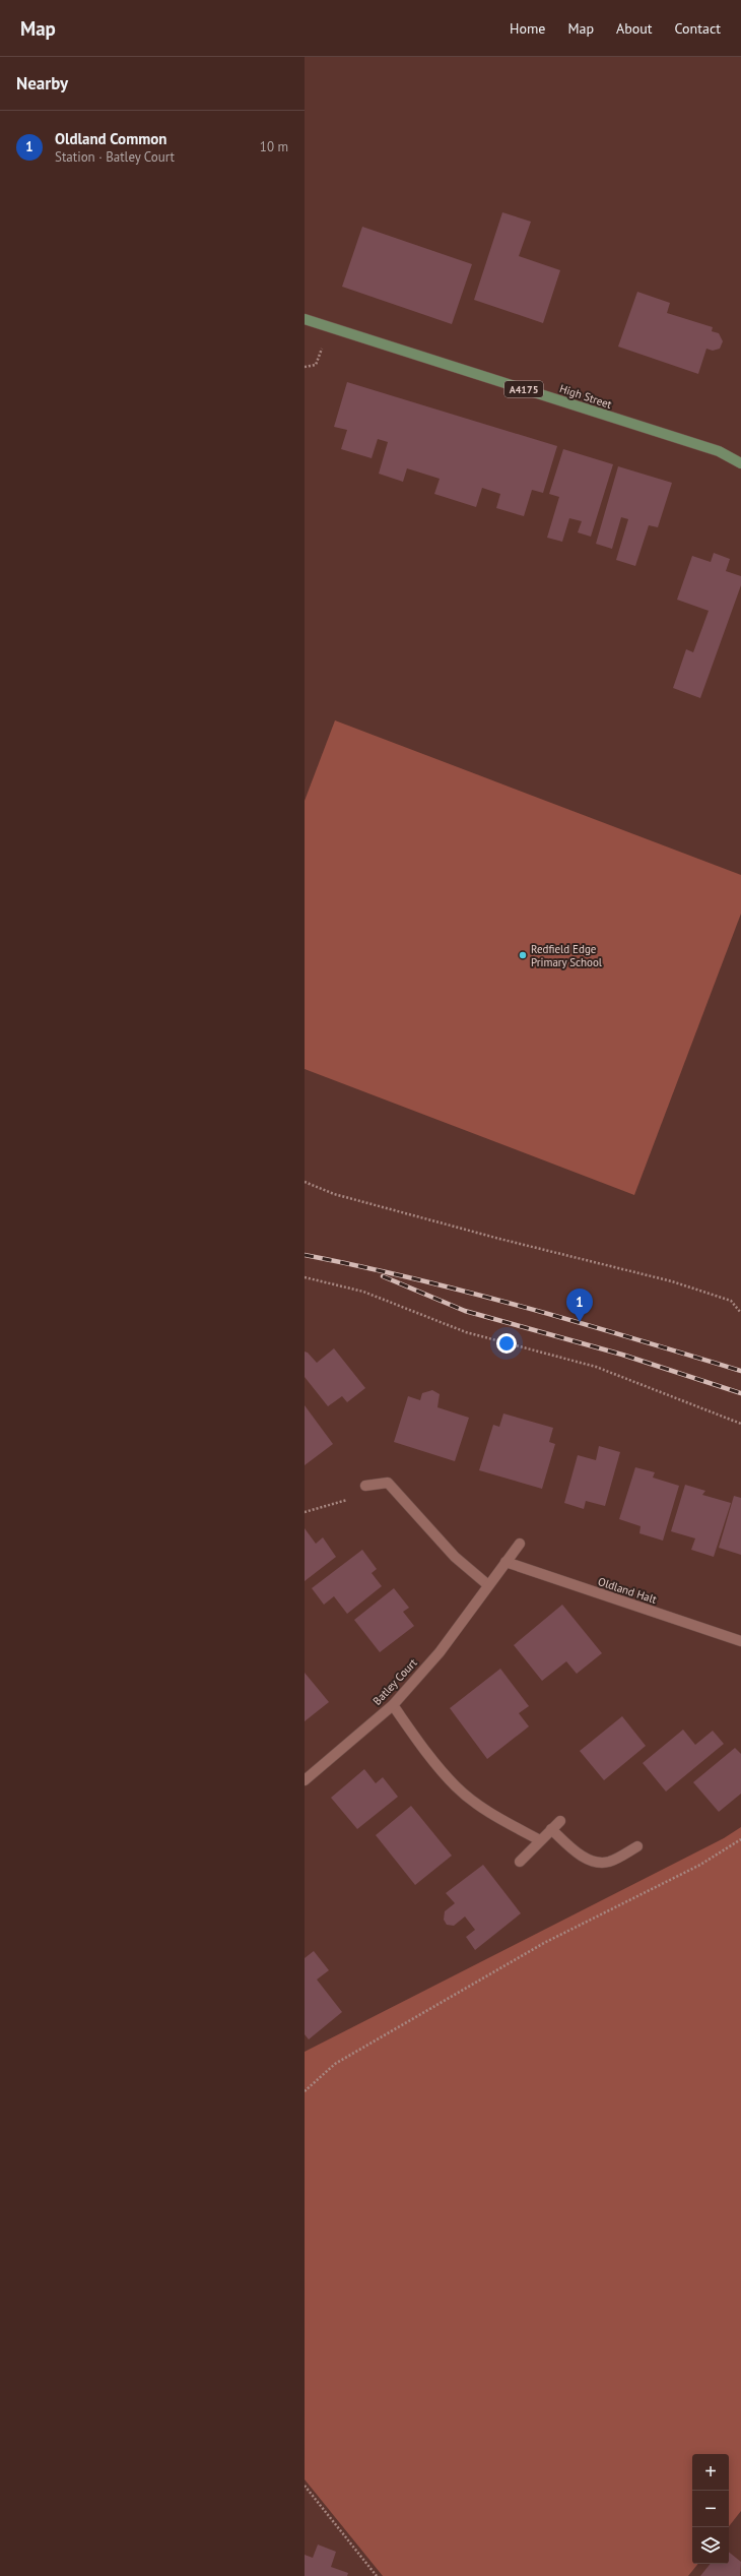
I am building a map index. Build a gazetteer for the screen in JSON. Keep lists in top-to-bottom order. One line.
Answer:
{"streets":{"main road":["A4175","High Street"],"street":["Oldland Halt","Batley Court"]},"crossings":[["Oldland Halt","Batley Court"]],"places":["Redfield Edge Primary School"],"page":{"header":"Map","nav":["Home","Map","About","Contact"],"heading":"Nearby","list":[{"mark":"1","name":"Oldland Common","note":"Station · Batley Court","value":"10 m"}],"pins":"1","map_buttons":["+","−"]}}
